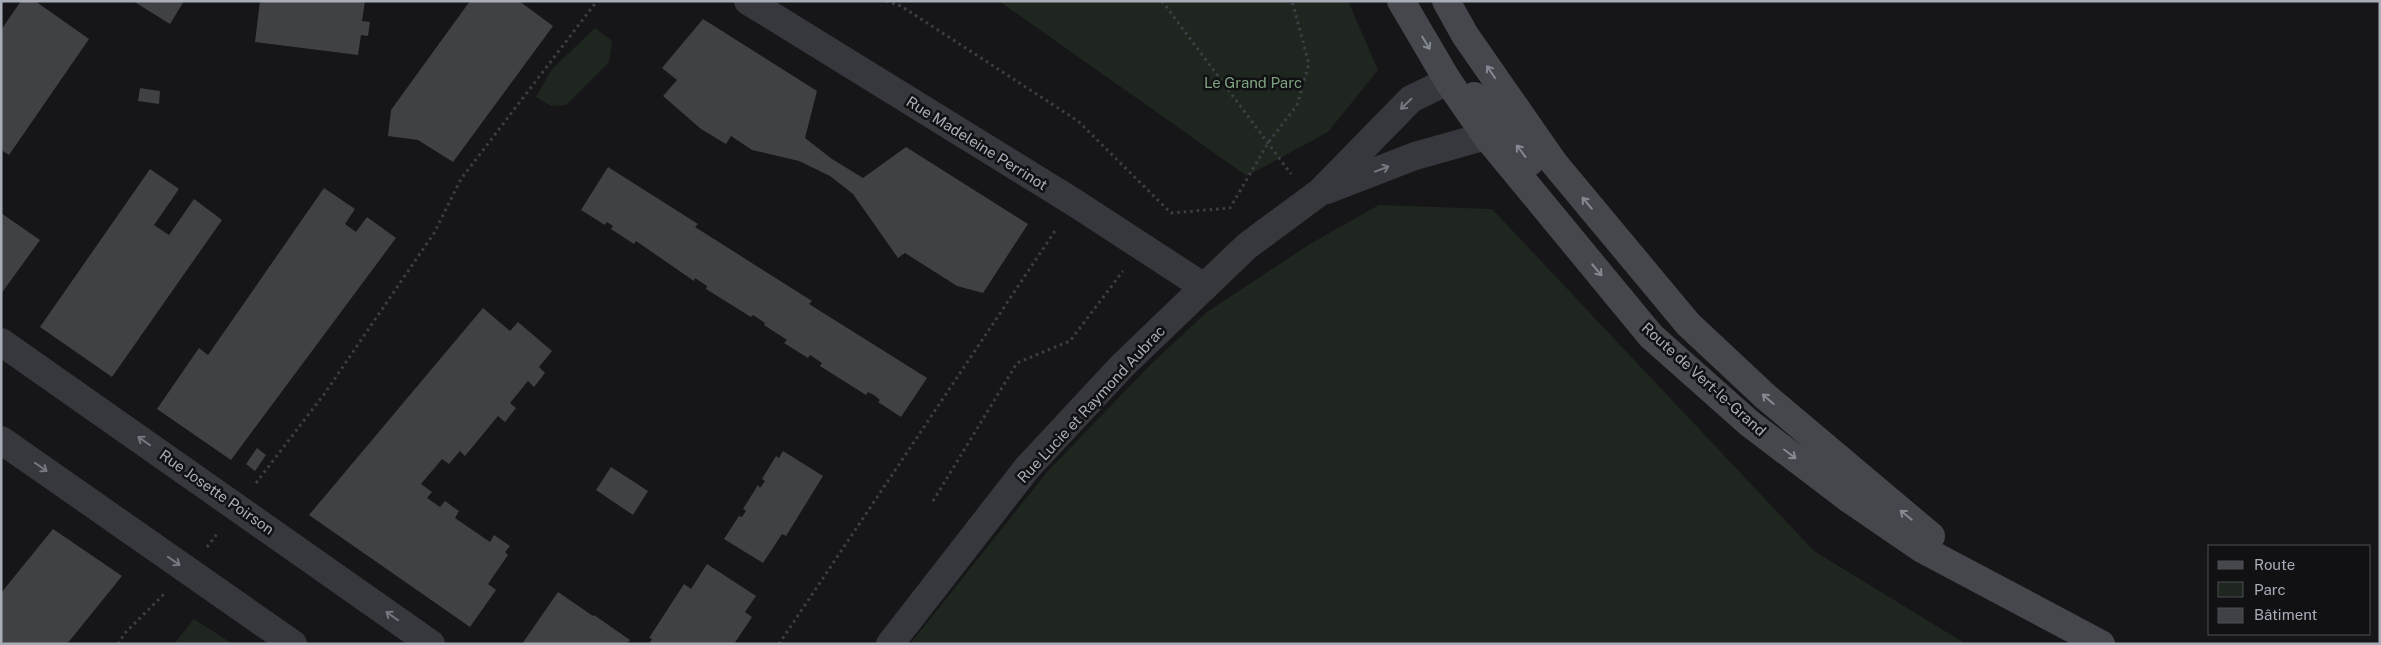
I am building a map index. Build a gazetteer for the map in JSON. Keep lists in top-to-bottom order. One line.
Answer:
{"streets":{"main road":["Route de Vert-le-Grand"],"street":["Rue Madeleine Perrinot","Rue Lucie et Raymond Aubrac","Rue Josette Poirson"]},"crossings":[["Rue Madeleine Perrinot","Rue Lucie et Raymond Aubrac"],["Route de Vert-le-Grand","Rue Lucie et Raymond Aubrac"]],"parks":["Le Grand Parc"],"legend":["Route","Parc","Bâtiment"]}
